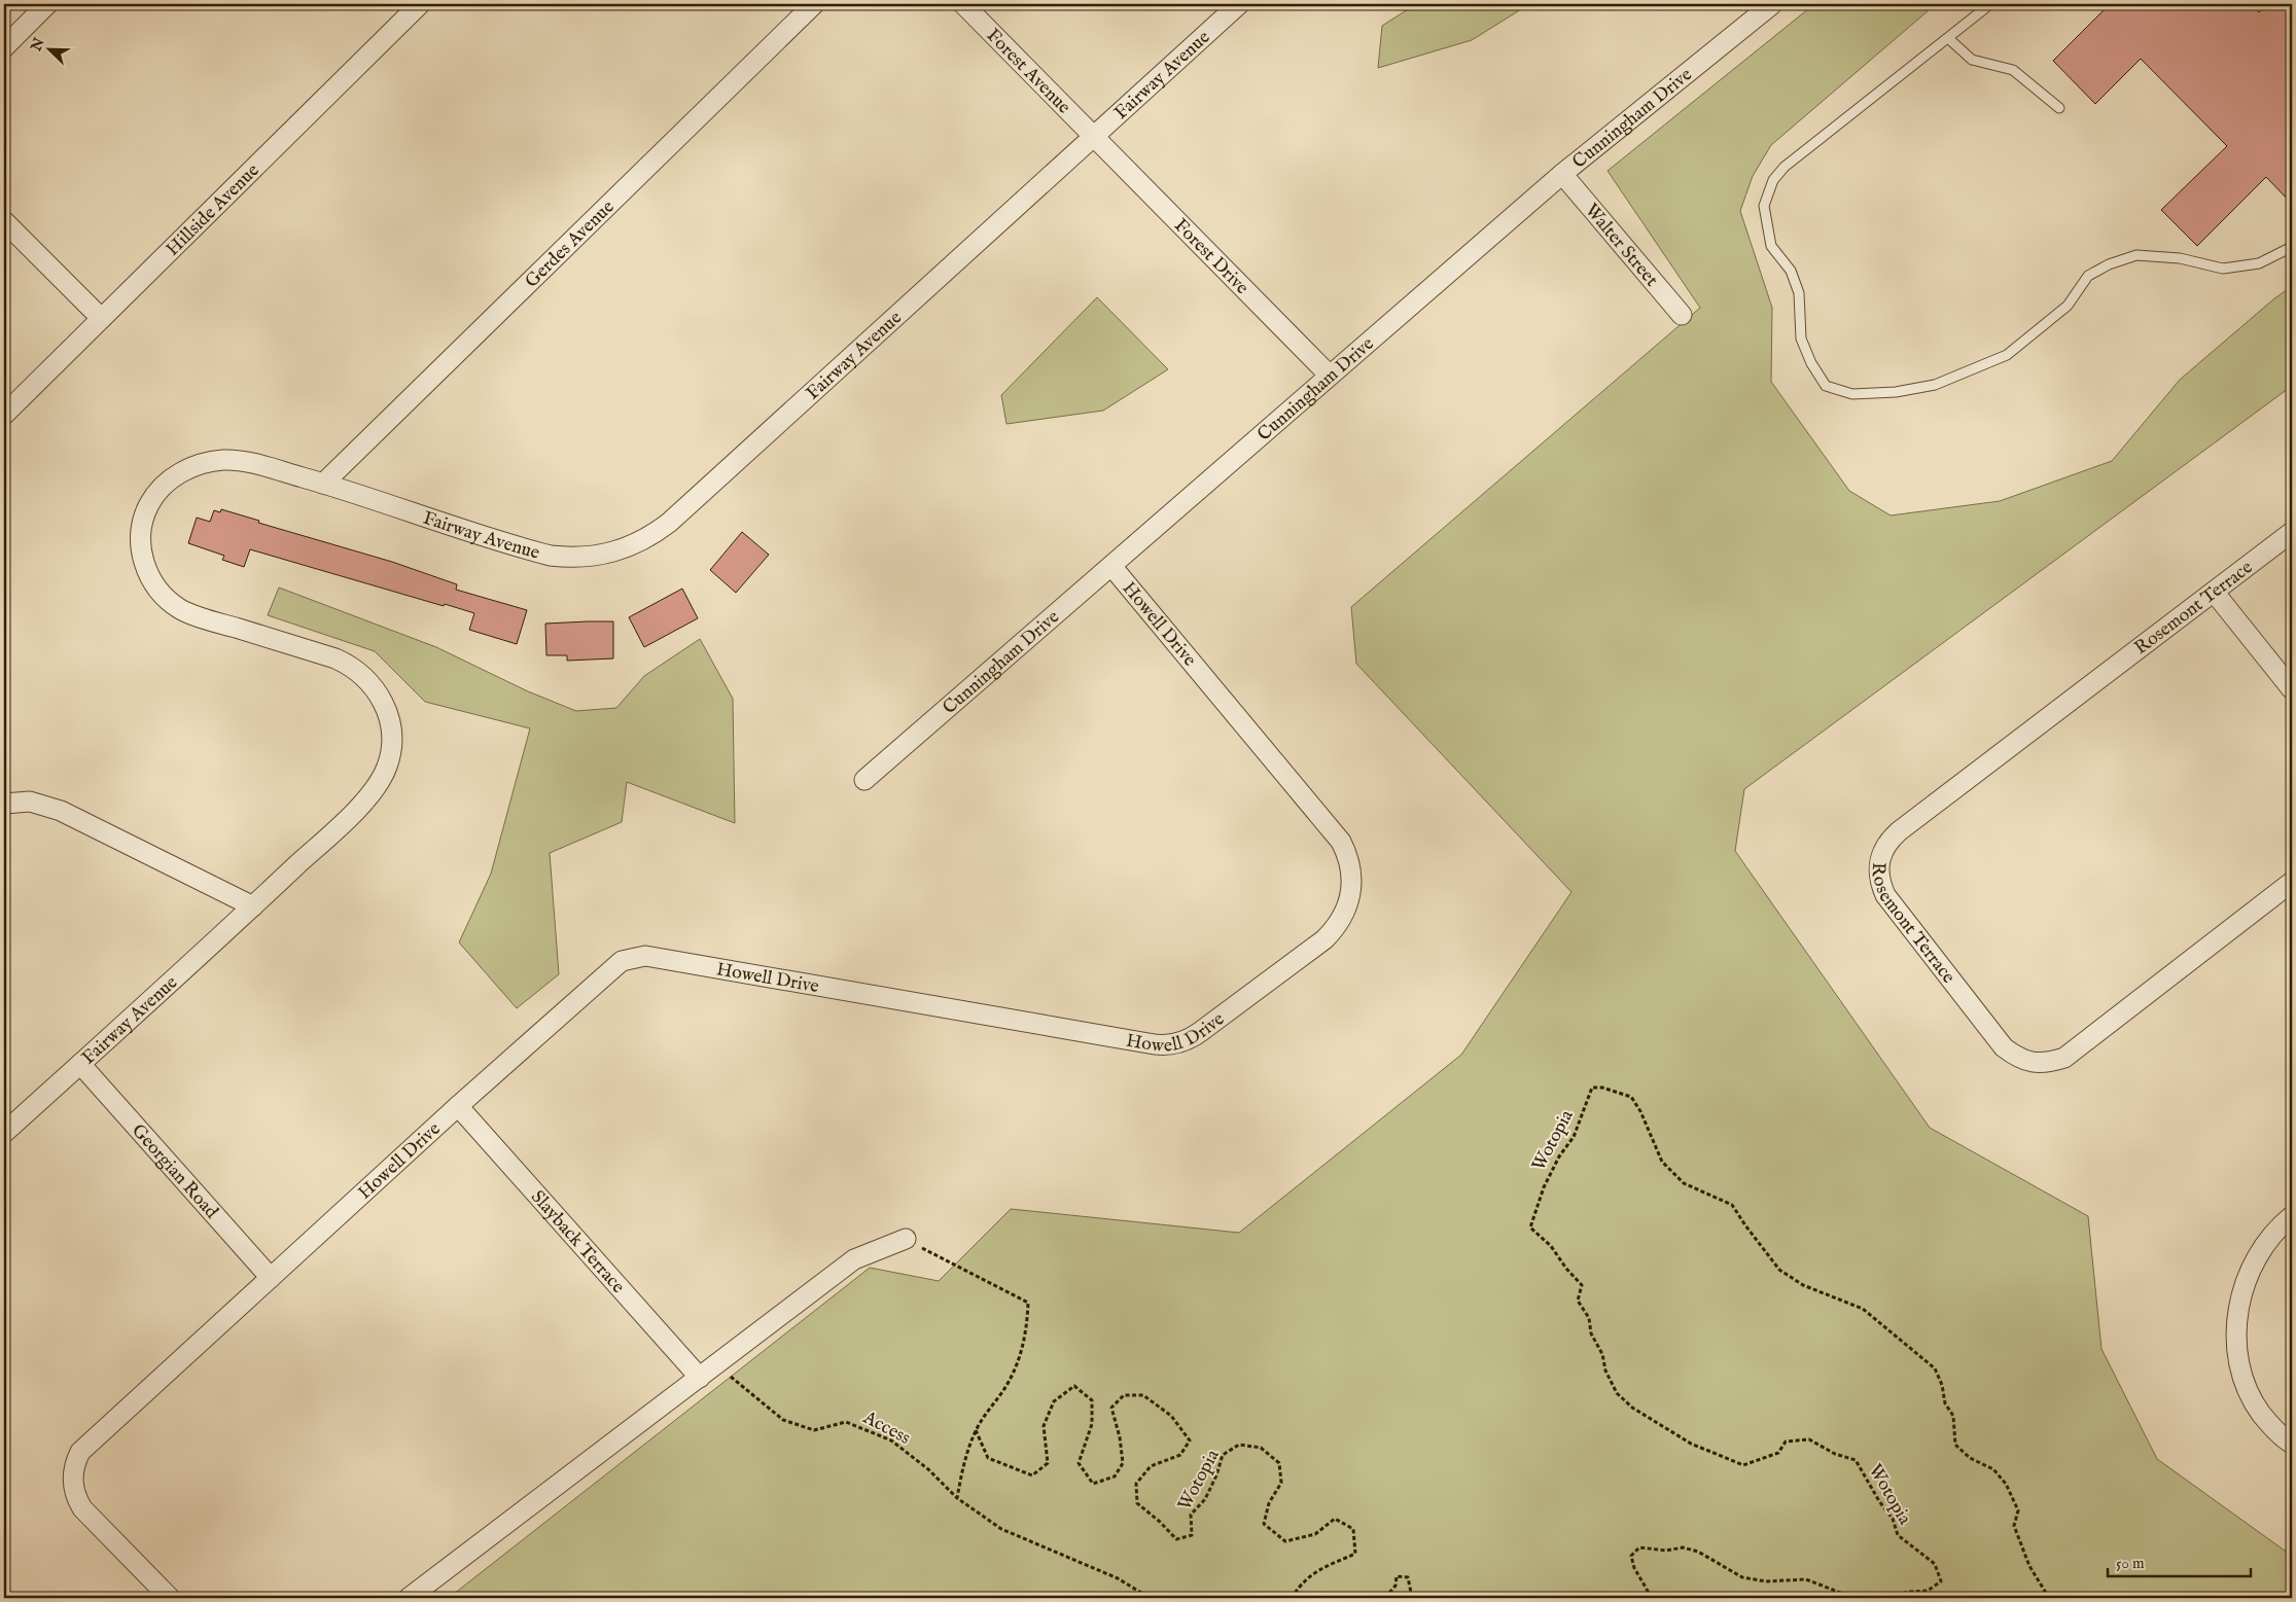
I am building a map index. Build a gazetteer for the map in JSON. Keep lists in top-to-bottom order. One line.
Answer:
{"streets":{"street":["Forest Avenue","Fairway Avenue","Cunningham Drive","Hillside Avenue","Gerdes Avenue","Walter Street","Forest Drive","Rosemont Terrace","Howell Drive","Georgian Road","Slayback Terrace"],"path":["Wotopia","Access"]},"crossings":[["Forest Avenue","Fairway Avenue"],["Forest Avenue","Forest Drive"],["Fairway Avenue","Gerdes Avenue"],["Fairway Avenue","Forest Drive"],["Fairway Avenue","Georgian Road"],["Cunningham Drive","Walter Street"],["Cunningham Drive","Forest Drive"],["Cunningham Drive","Howell Drive"],["Howell Drive","Georgian Road"],["Howell Drive","Slayback Terrace"]],"scale_bar":"50 m","north":"top left"}
